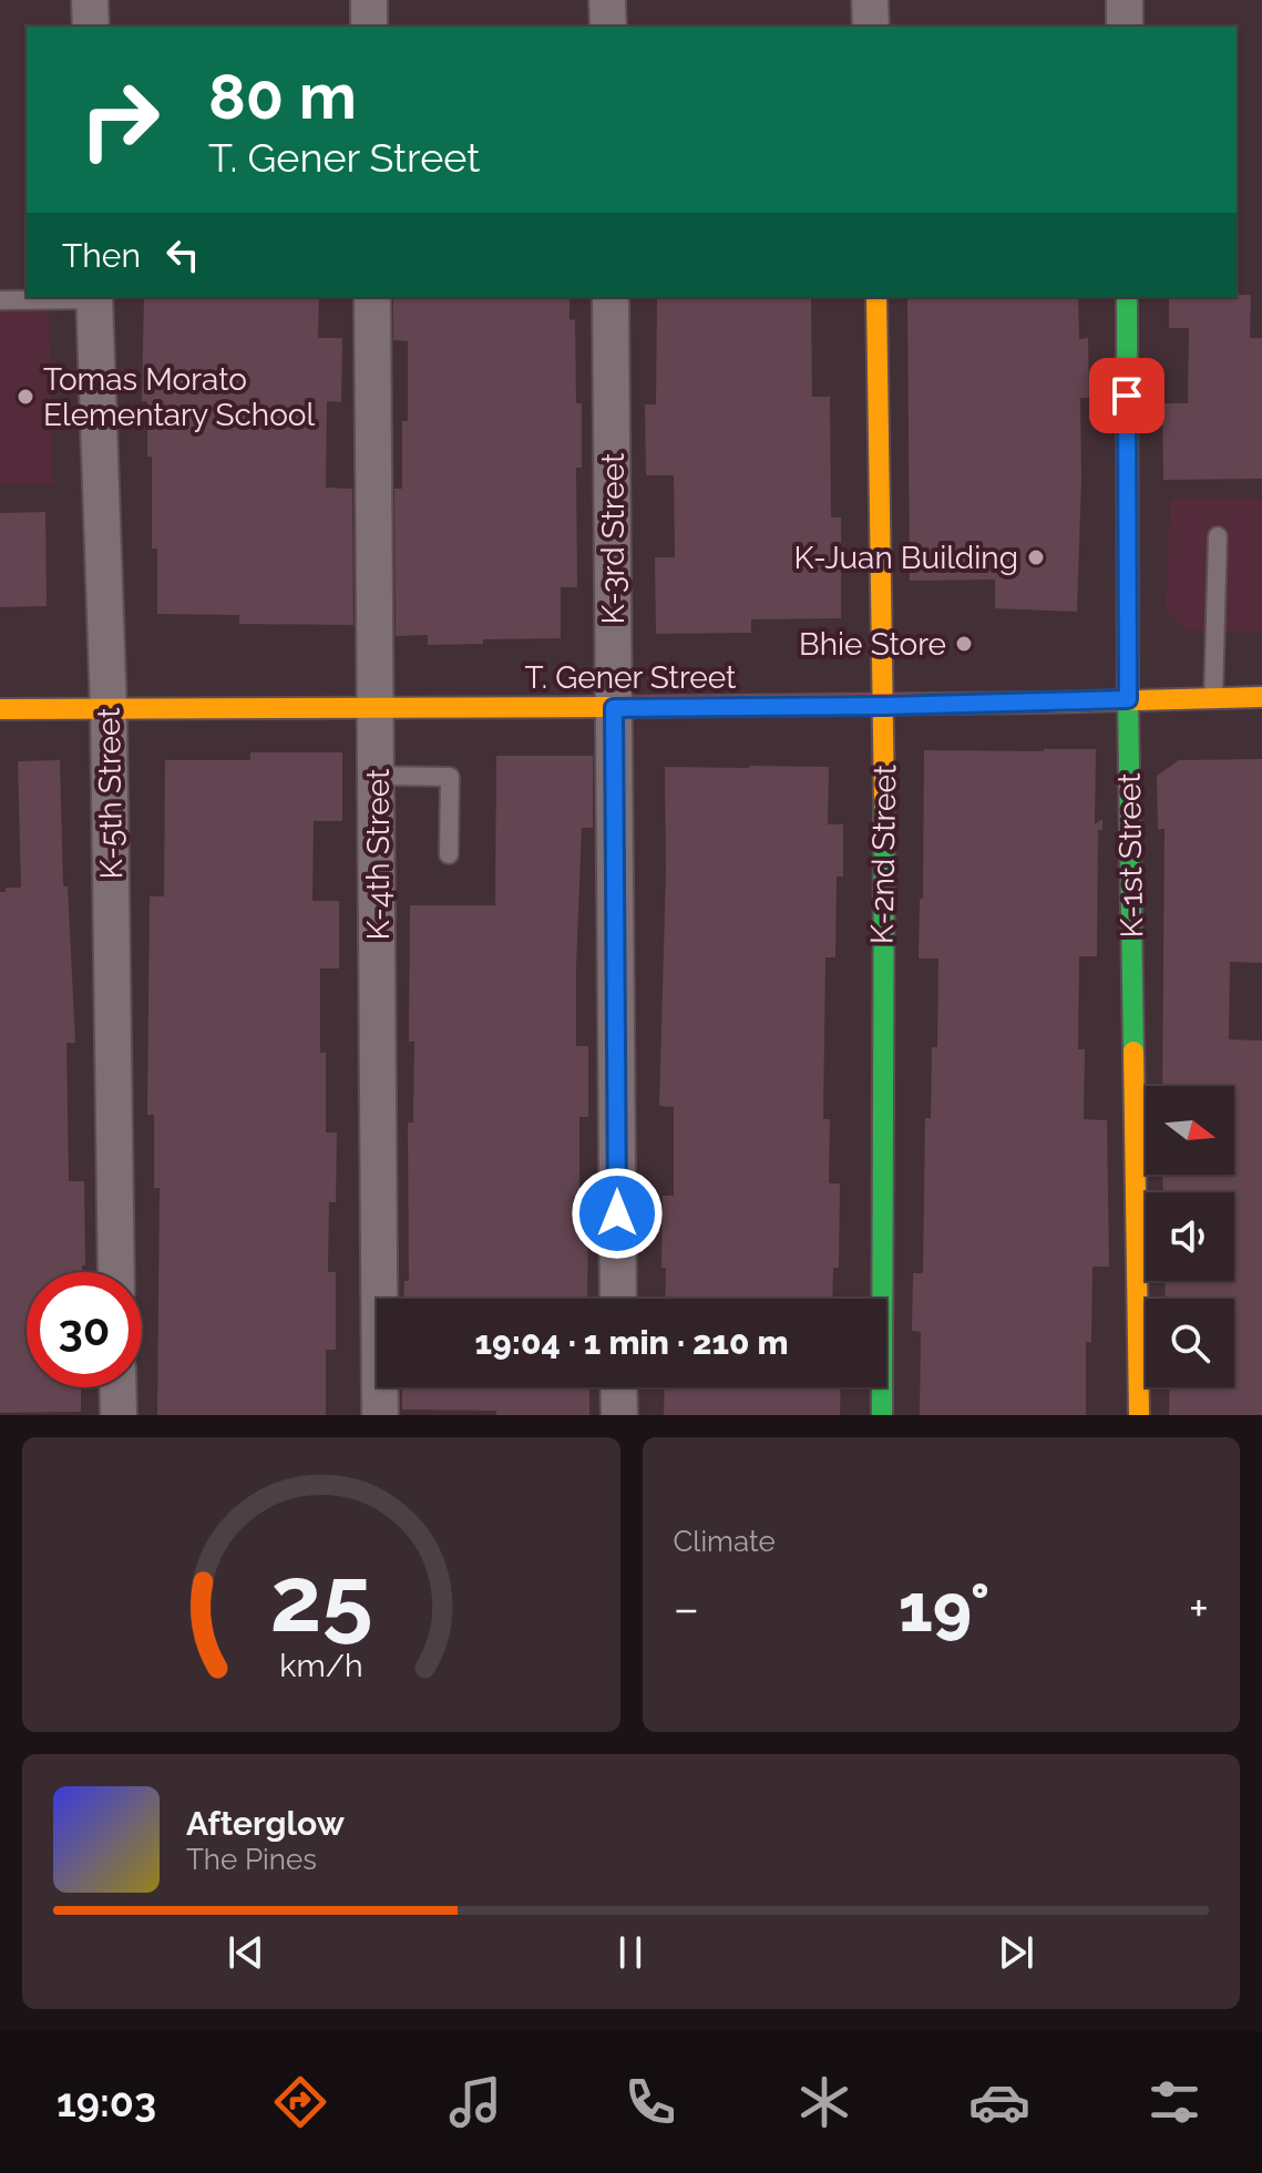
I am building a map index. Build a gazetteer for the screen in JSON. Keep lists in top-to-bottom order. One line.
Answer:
{"streets":{"street":["K-3rd Street","T. Gener Street","K-5th Street","K-4th Street","K-2nd Street","K-1st Street"]},"crossings":[["K-3rd Street","T. Gener Street"],["T. Gener Street","K-5th Street"],["T. Gener Street","K-4th Street"],["T. Gener Street","K-2nd Street"],["T. Gener Street","K-1st Street"]],"places":["Tomas Morato Elementary School","K-Juan Building","Bhie Store"],"north":"right","page":{"turn":["80 m","T. Gener Street"],"then":"Then","limit":"30","trip":"19:04 · 1 min · 210 m","tile":"Climate","heat":["−","19°","+"],"song":["Afterglow","The Pines"],"tabs":"19:03","gauge":["25","km/h"]}}
